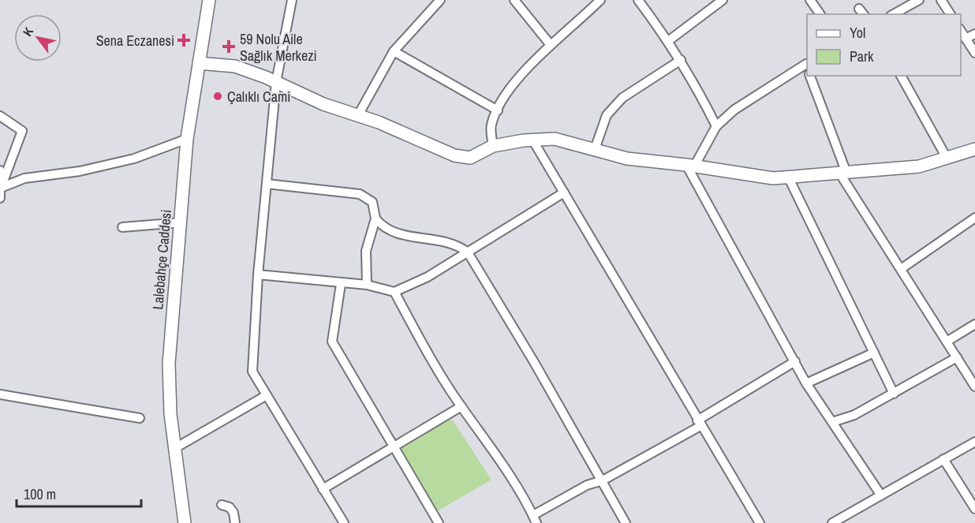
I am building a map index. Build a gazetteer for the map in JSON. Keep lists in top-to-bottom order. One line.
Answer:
{"streets":{"street":["Lalebahçe Caddesi"]},"places":{"health":["Sena Eczanesi","59 Nolu Aile Sağlık Merkezi"],"other":["Çalıklı Cami"]},"legend":["Yol","Park"],"scale_bar":"100 m","north":"top left"}
